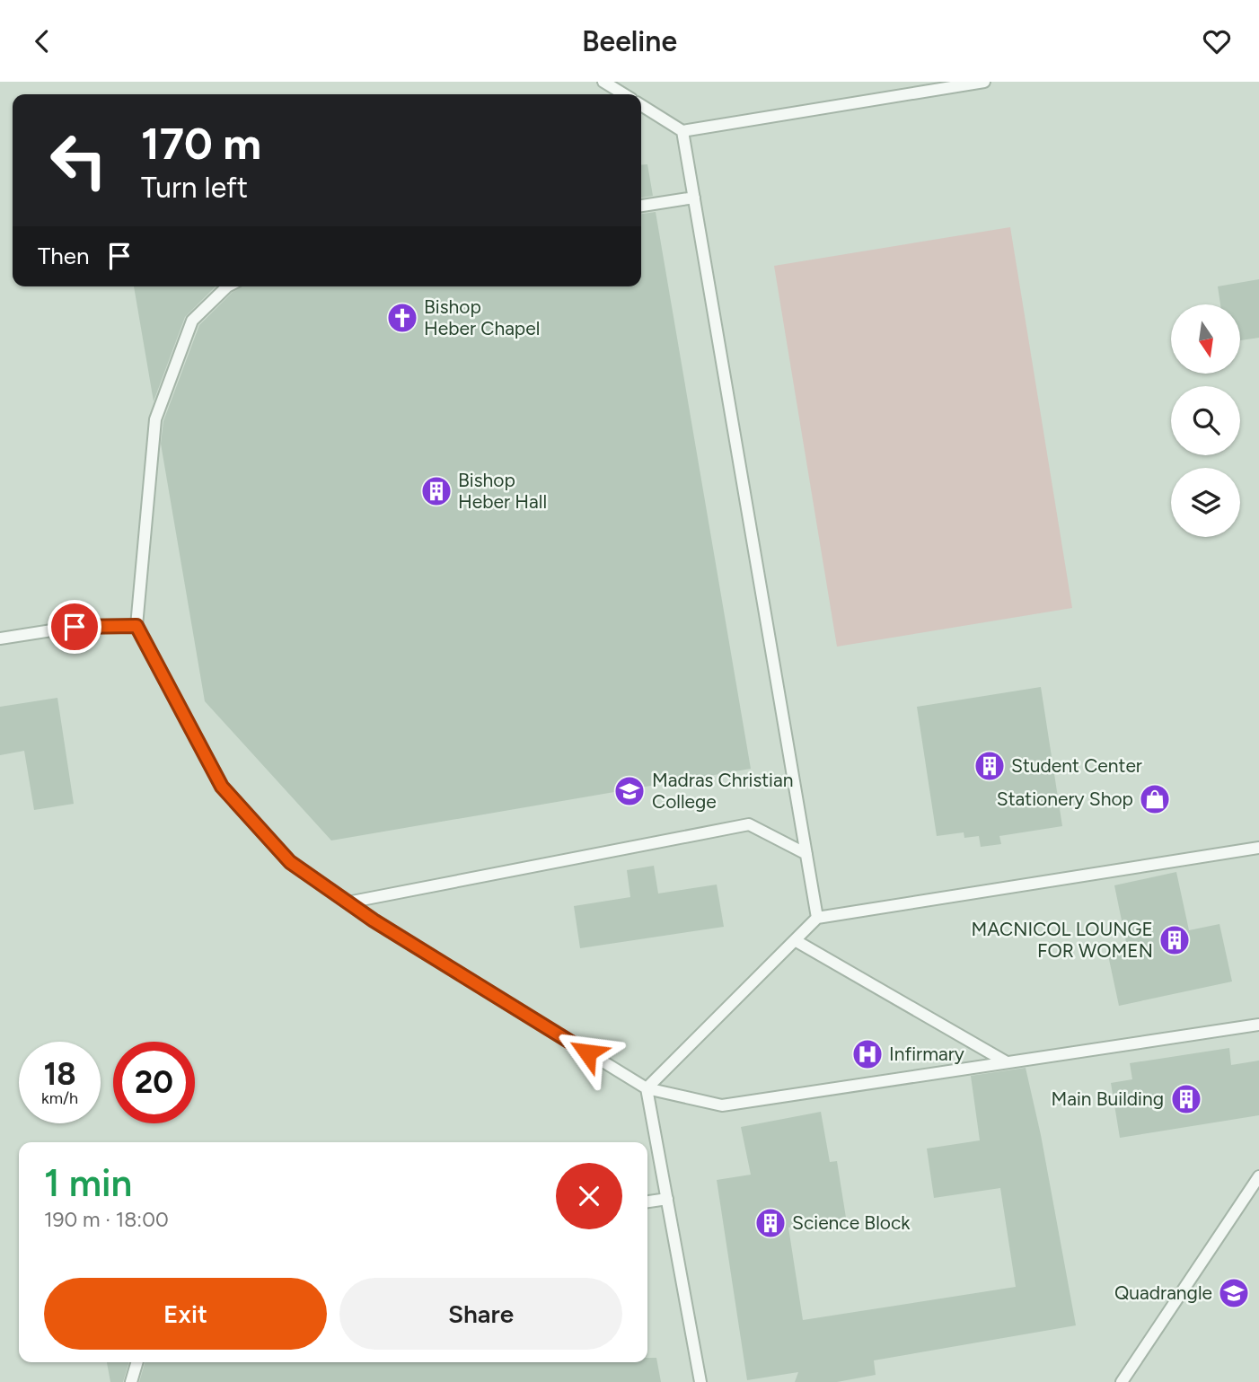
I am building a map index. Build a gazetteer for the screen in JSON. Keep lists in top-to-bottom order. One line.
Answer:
{"places":{"church":["Bishop Heber Chapel"],"building":["Bishop Heber Hall","Student Center","MACNICOL LOUNGE FOR WOMEN","Main Building","Science Block"],"school or university":["Madras Christian College","Quadrangle"],"shop":["Stationery Shop"],"hospital":["Infirmary"]},"north":"bottom","page":{"header":"Beeline","turn":["170 m","Turn left"],"then":"Then","speed":"18 km/h","limit":"20","heading":["1 min","190 m · 18:00"],"buttons":["Exit","Share"]}}
